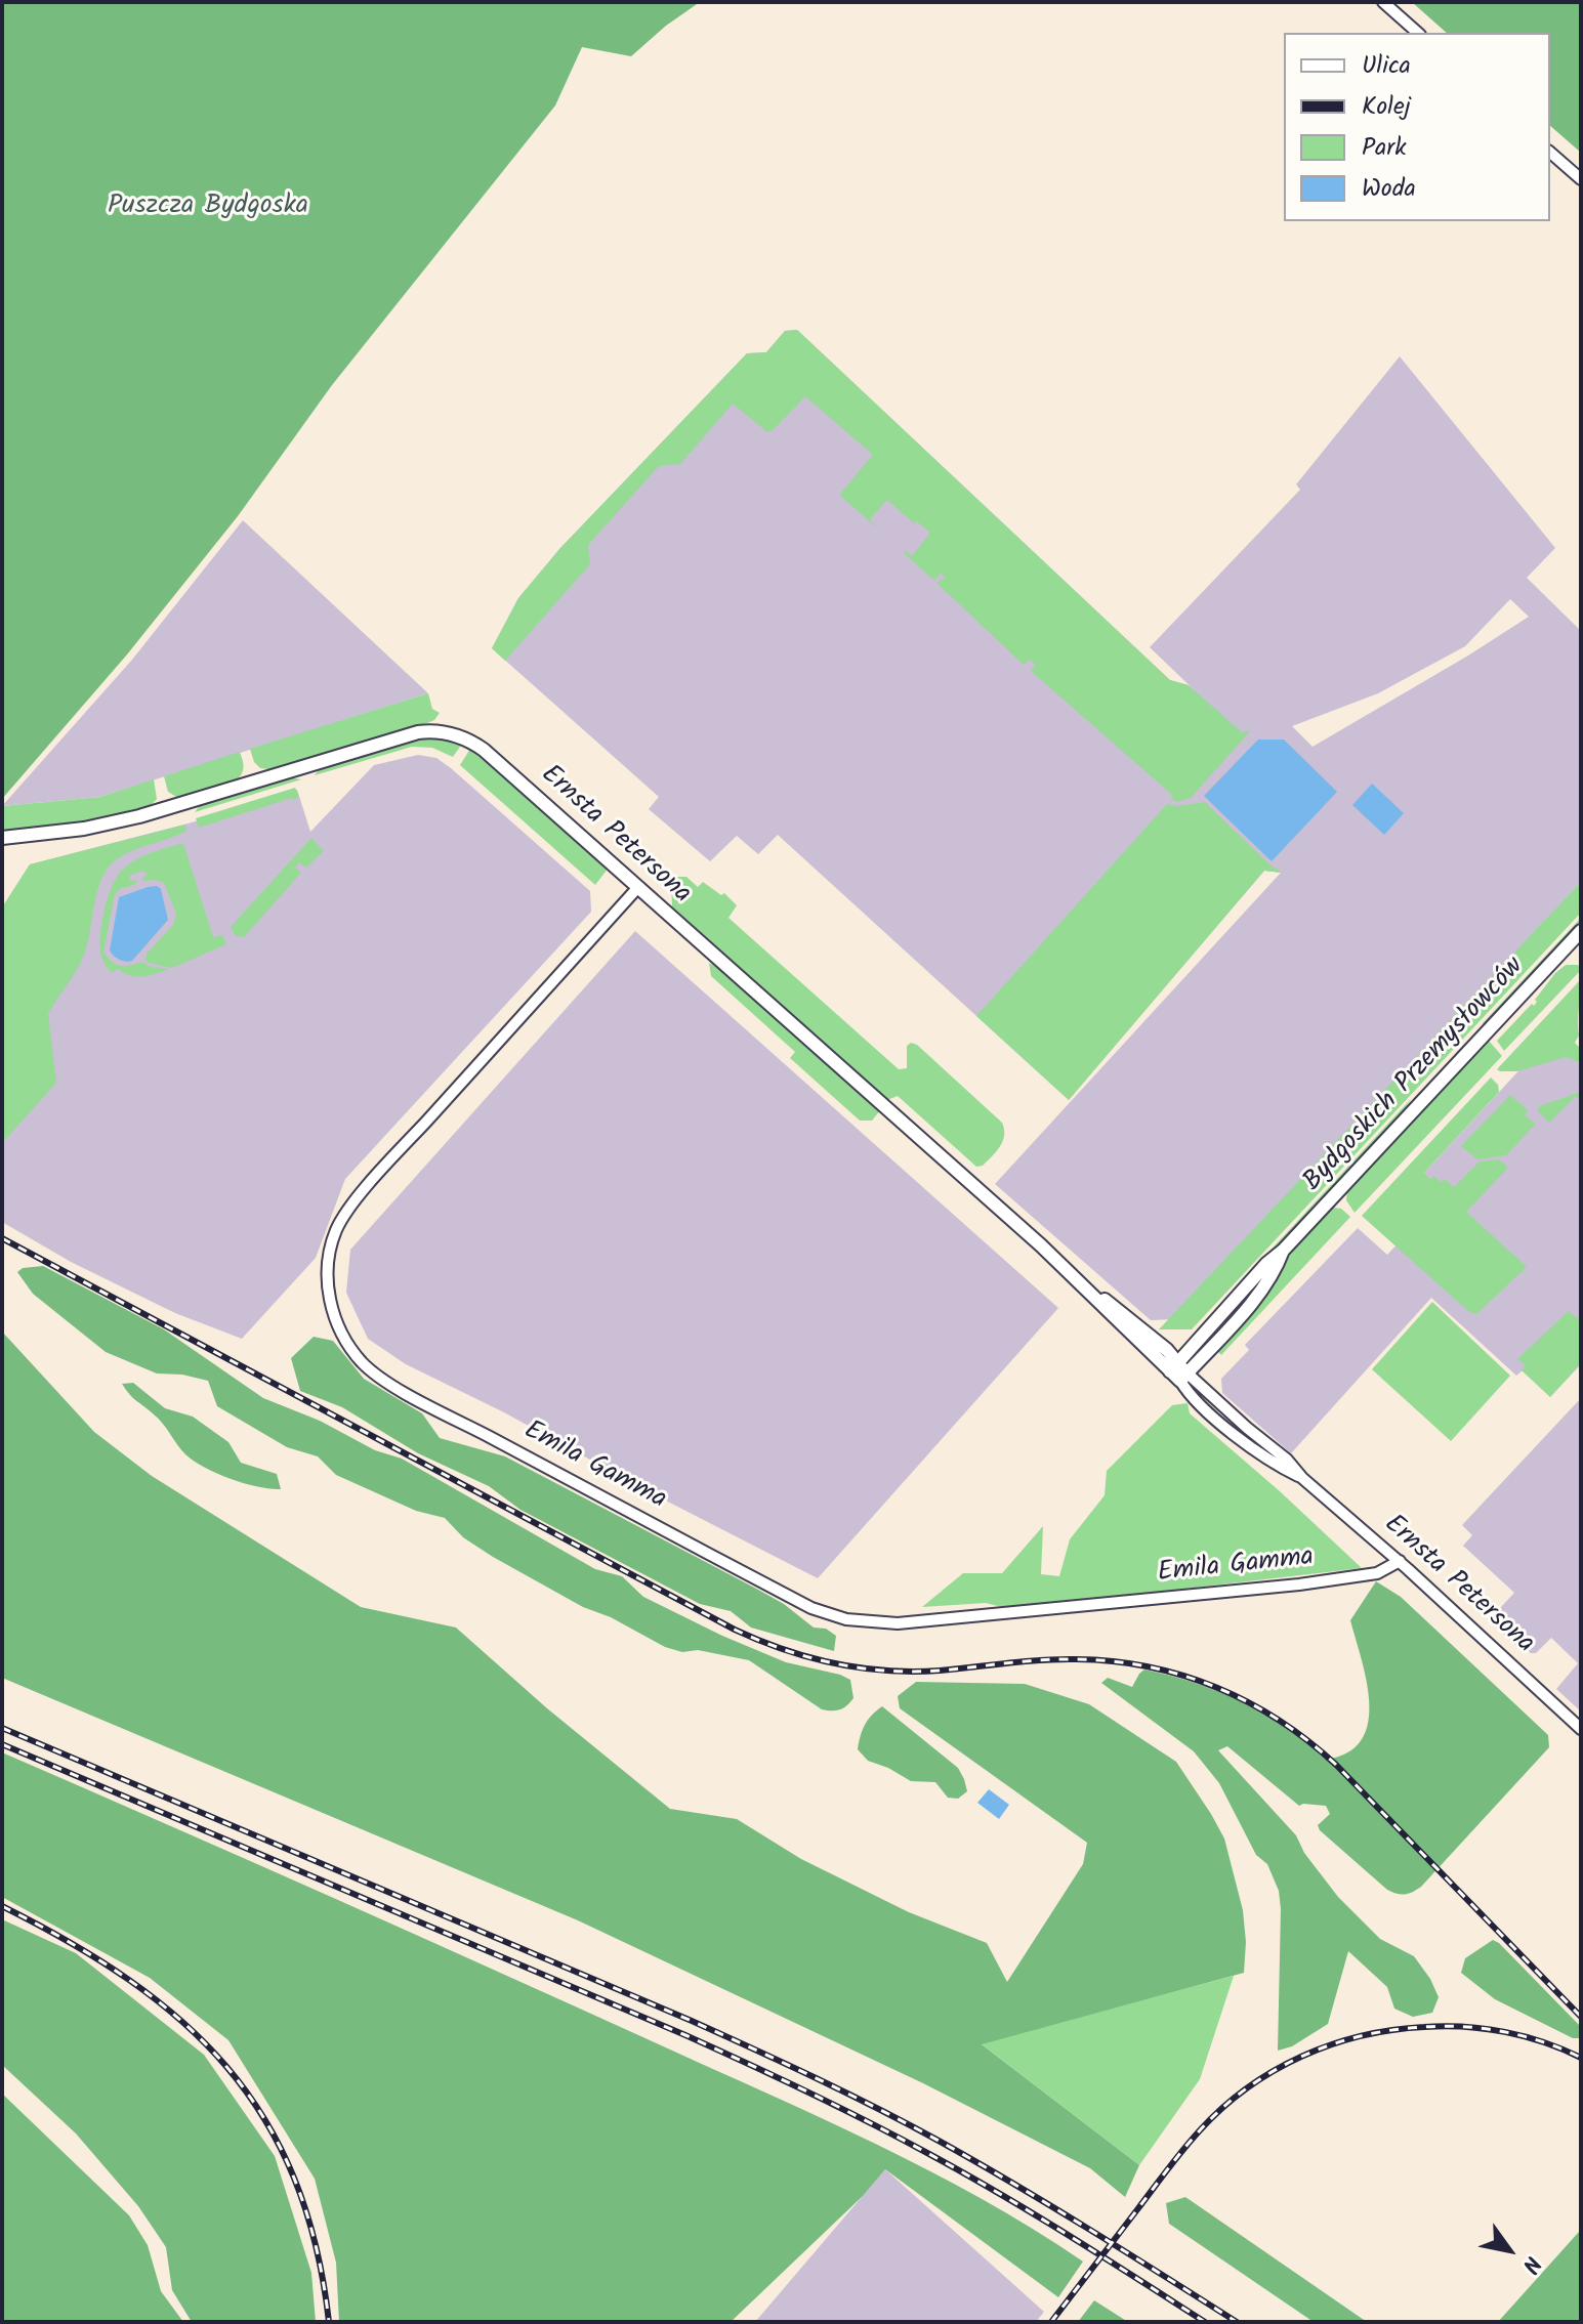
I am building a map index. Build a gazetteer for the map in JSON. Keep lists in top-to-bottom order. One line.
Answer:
{"streets":{"street":["Ernsta Petersona","Bydgoskich Przemysłowców","Emila Gamma"]},"crossings":[["Ernsta Petersona","Bydgoskich Przemysłowców"],["Ernsta Petersona","Emila Gamma"]],"parks":["Puszcza Bydgoska"],"legend":["Ulica","Kolej","Park","Woda"],"north":"bottom right"}
